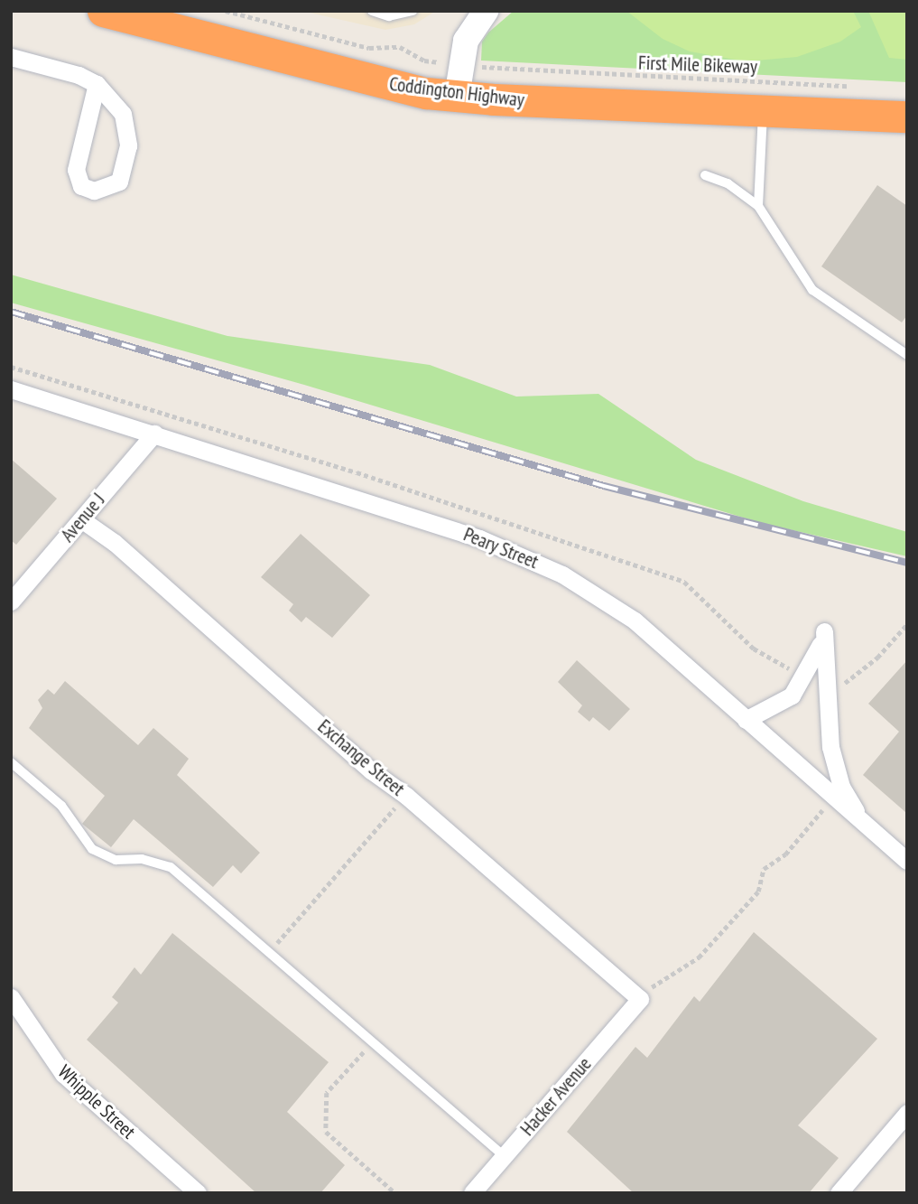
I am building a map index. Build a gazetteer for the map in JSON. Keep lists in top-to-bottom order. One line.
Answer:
{"streets":{"highway":["Coddington Highway"],"street":["Avenue J","Peary Street","Exchange Street","Hacker Avenue","Whipple Street"],"path":["First Mile Bikeway"]},"crossings":[["Avenue J","Peary Street"],["Avenue J","Exchange Street"],["Exchange Street","Hacker Avenue"]]}
